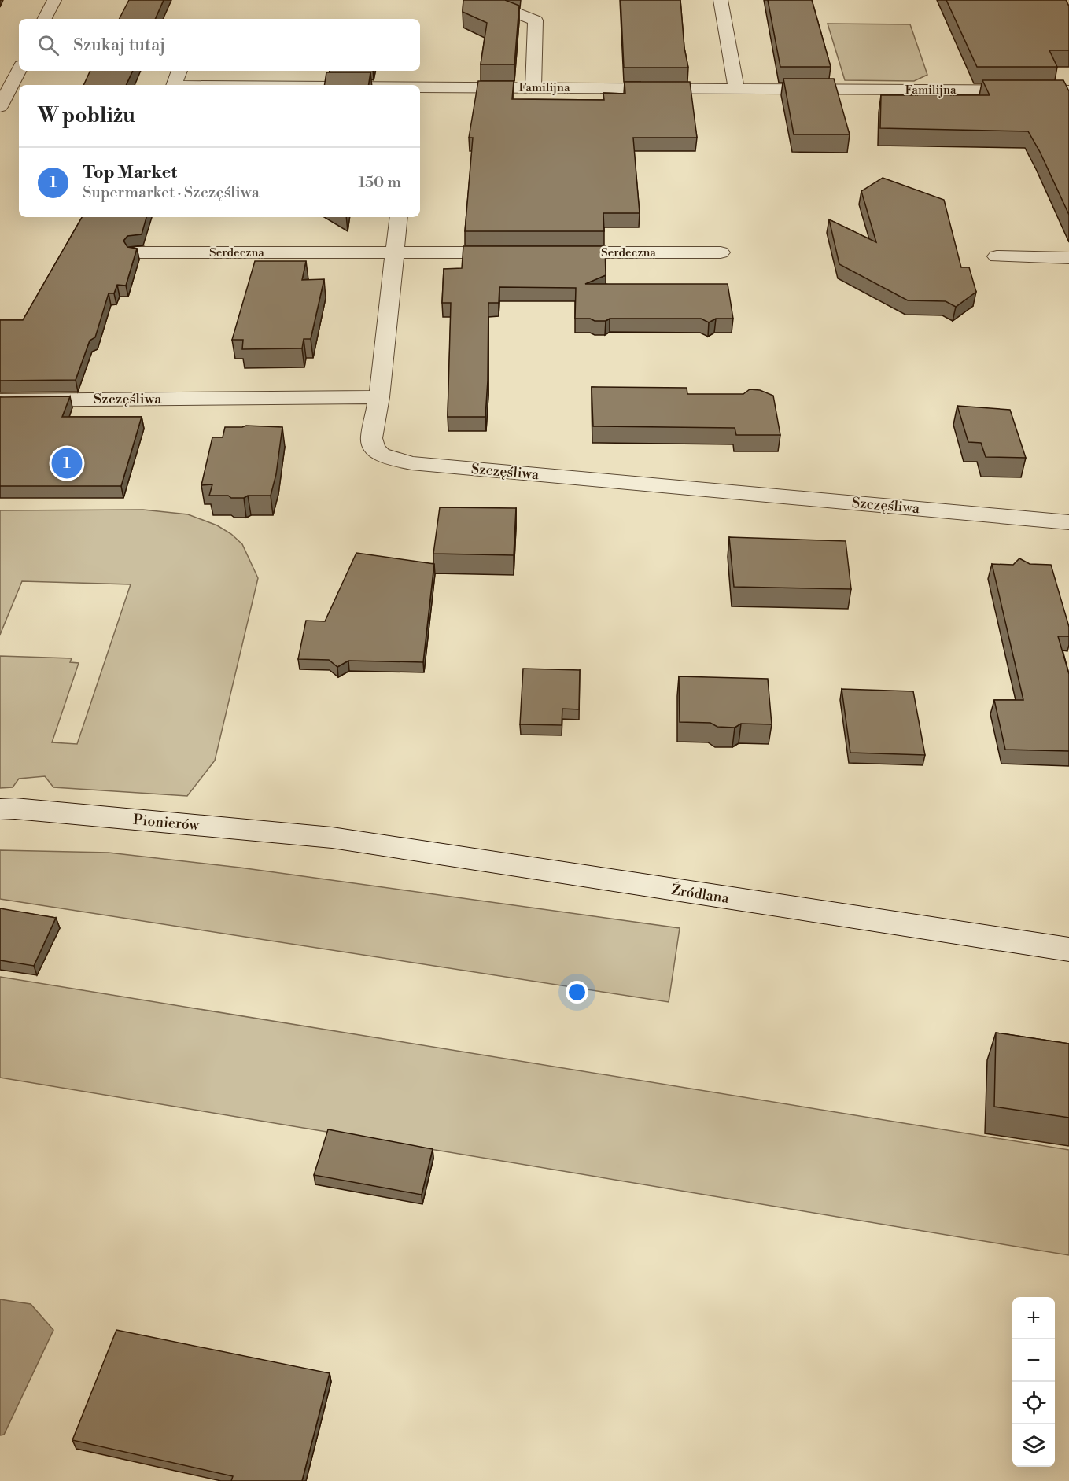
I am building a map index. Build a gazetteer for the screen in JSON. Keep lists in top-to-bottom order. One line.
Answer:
{"streets":{"street":["Familijna","Serdeczna","Szczęśliwa","Pionierów","Źródlana"]},"crossings":[["Pionierów","Źródlana"]],"page":{"search":"Szukaj tutaj","heading":"W pobliżu","list":[{"mark":"1","name":"Top Market","note":"Supermarket · Szczęśliwa","value":"150 m"}],"pins":"1","map_buttons":["+","−"]}}
